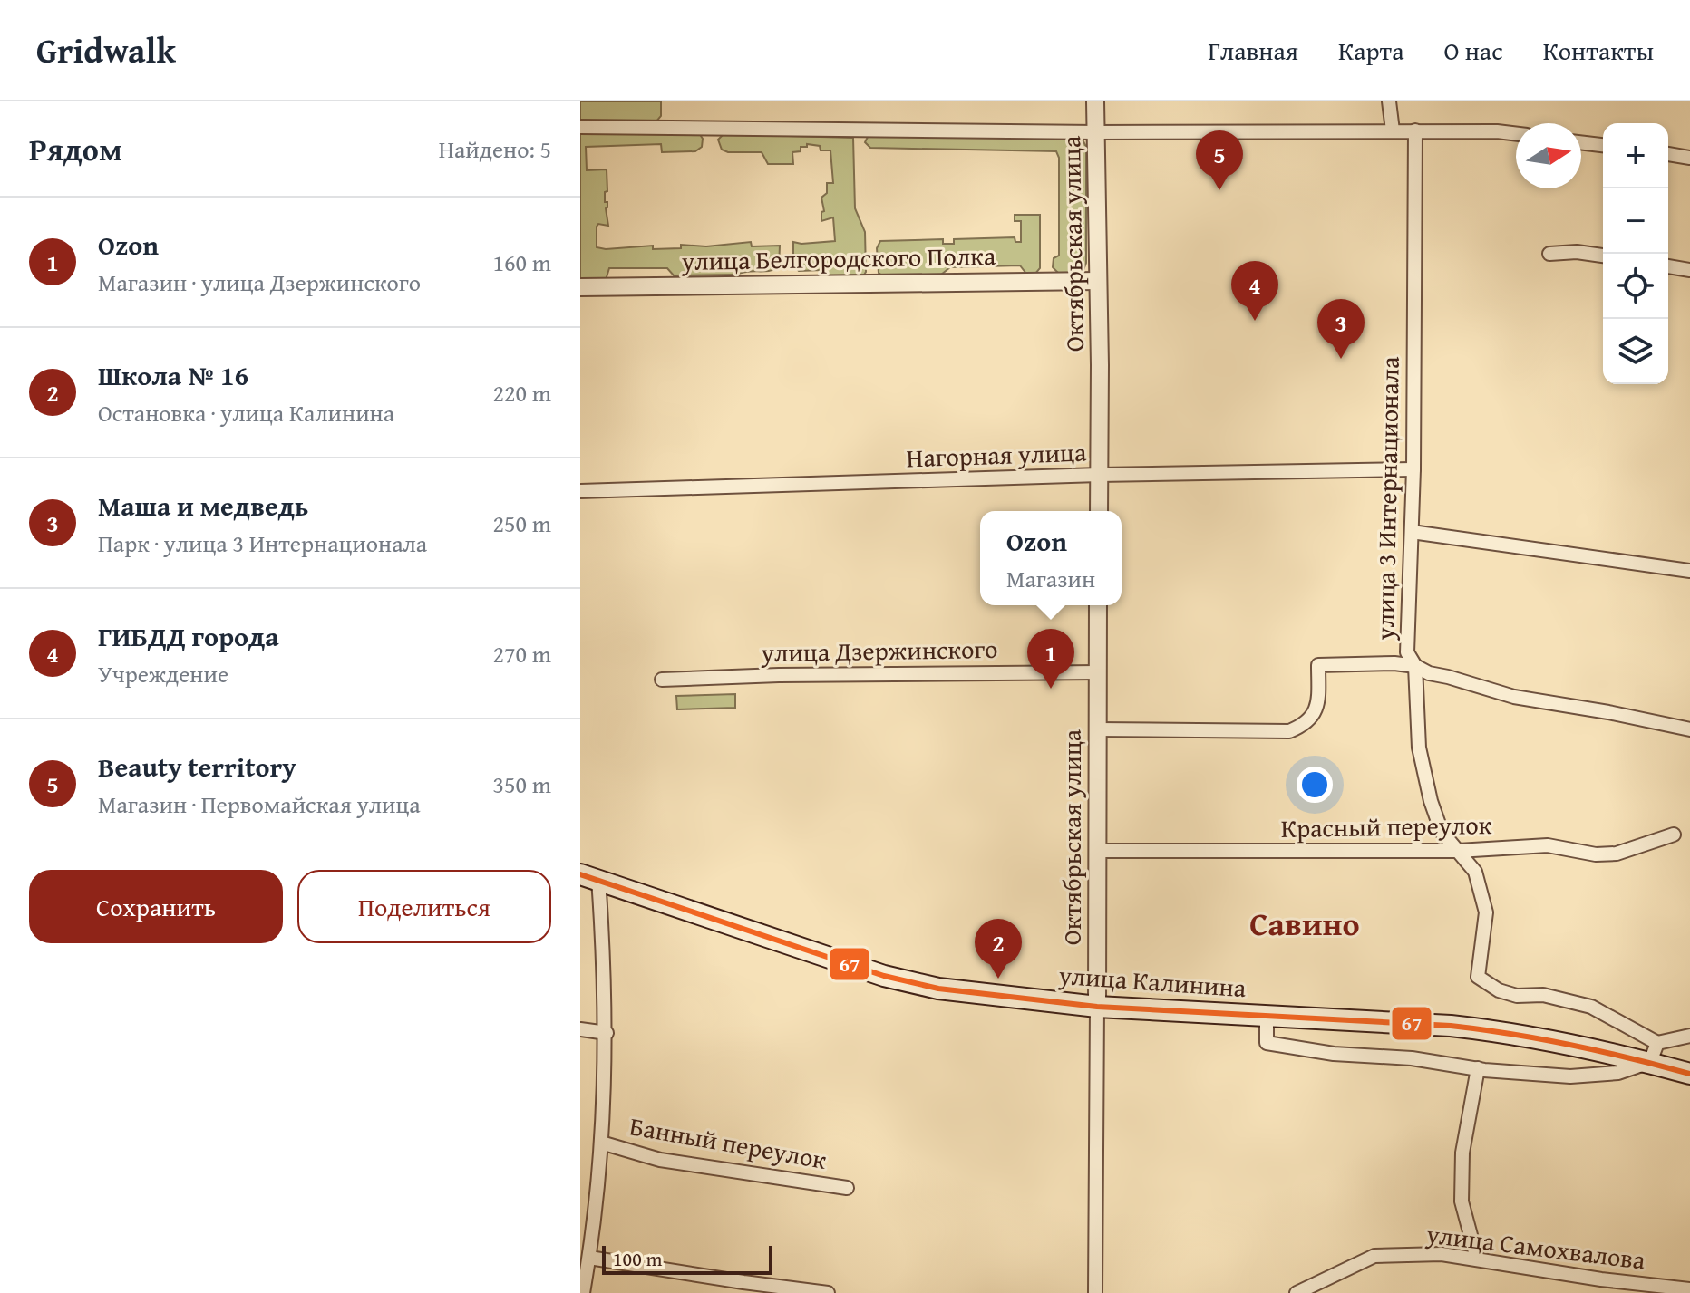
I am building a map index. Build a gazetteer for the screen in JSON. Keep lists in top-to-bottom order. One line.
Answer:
{"streets":{"main road":["улица Калинина"],"street":["Октябрьская улица","улица Белгородского Полка","Нагорная улица","улица 3 Интернационала","улица Дзержинского","Красный переулок","Банный переулок","улица Самохвалова"]},"crossings":[["Октябрьская улица","улица Белгородского Полка"],["Октябрьская улица","Нагорная улица"],["Октябрьская улица","улица Дзержинского"],["Октябрьская улица","Красный переулок"],["Октябрьская улица","улица Калинина"],["Нагорная улица","улица 3 Интернационала"],["улица 3 Интернационала","Красный переулок"],["улица 3 Интернационала","улица Калинина"]],"districts":["Савино"],"lines":["transit line 67"],"scale_bar":"100 m","north":"right","page":{"header":"Gridwalk","nav":["Главная","Карта","О нас","Контакты"],"heading":["Рядом","Найдено: 5"],"map_buttons":["+","−"],"pins":["5","4","3","1","2"],"list":[{"mark":"1","name":"Ozon","note":"Магазин · улица Дзержинского","value":"160 m"},{"mark":"2","name":"Школа № 16","note":"Остановка · улица Калинина","value":"220 m"},{"mark":"3","name":"Маша и медведь","note":"Парк · улица 3 Интернационала","value":"250 m"},{"mark":"4","name":"ГИБДД города","note":"Учреждение","value":"270 m"},{"mark":"5","name":"Beauty territory","note":"Магазин · Первомайская улица","value":"350 m"}],"popup":["Ozon","Магазин"],"buttons":["Сохранить","Поделиться"],"scale":"100 m"}}
